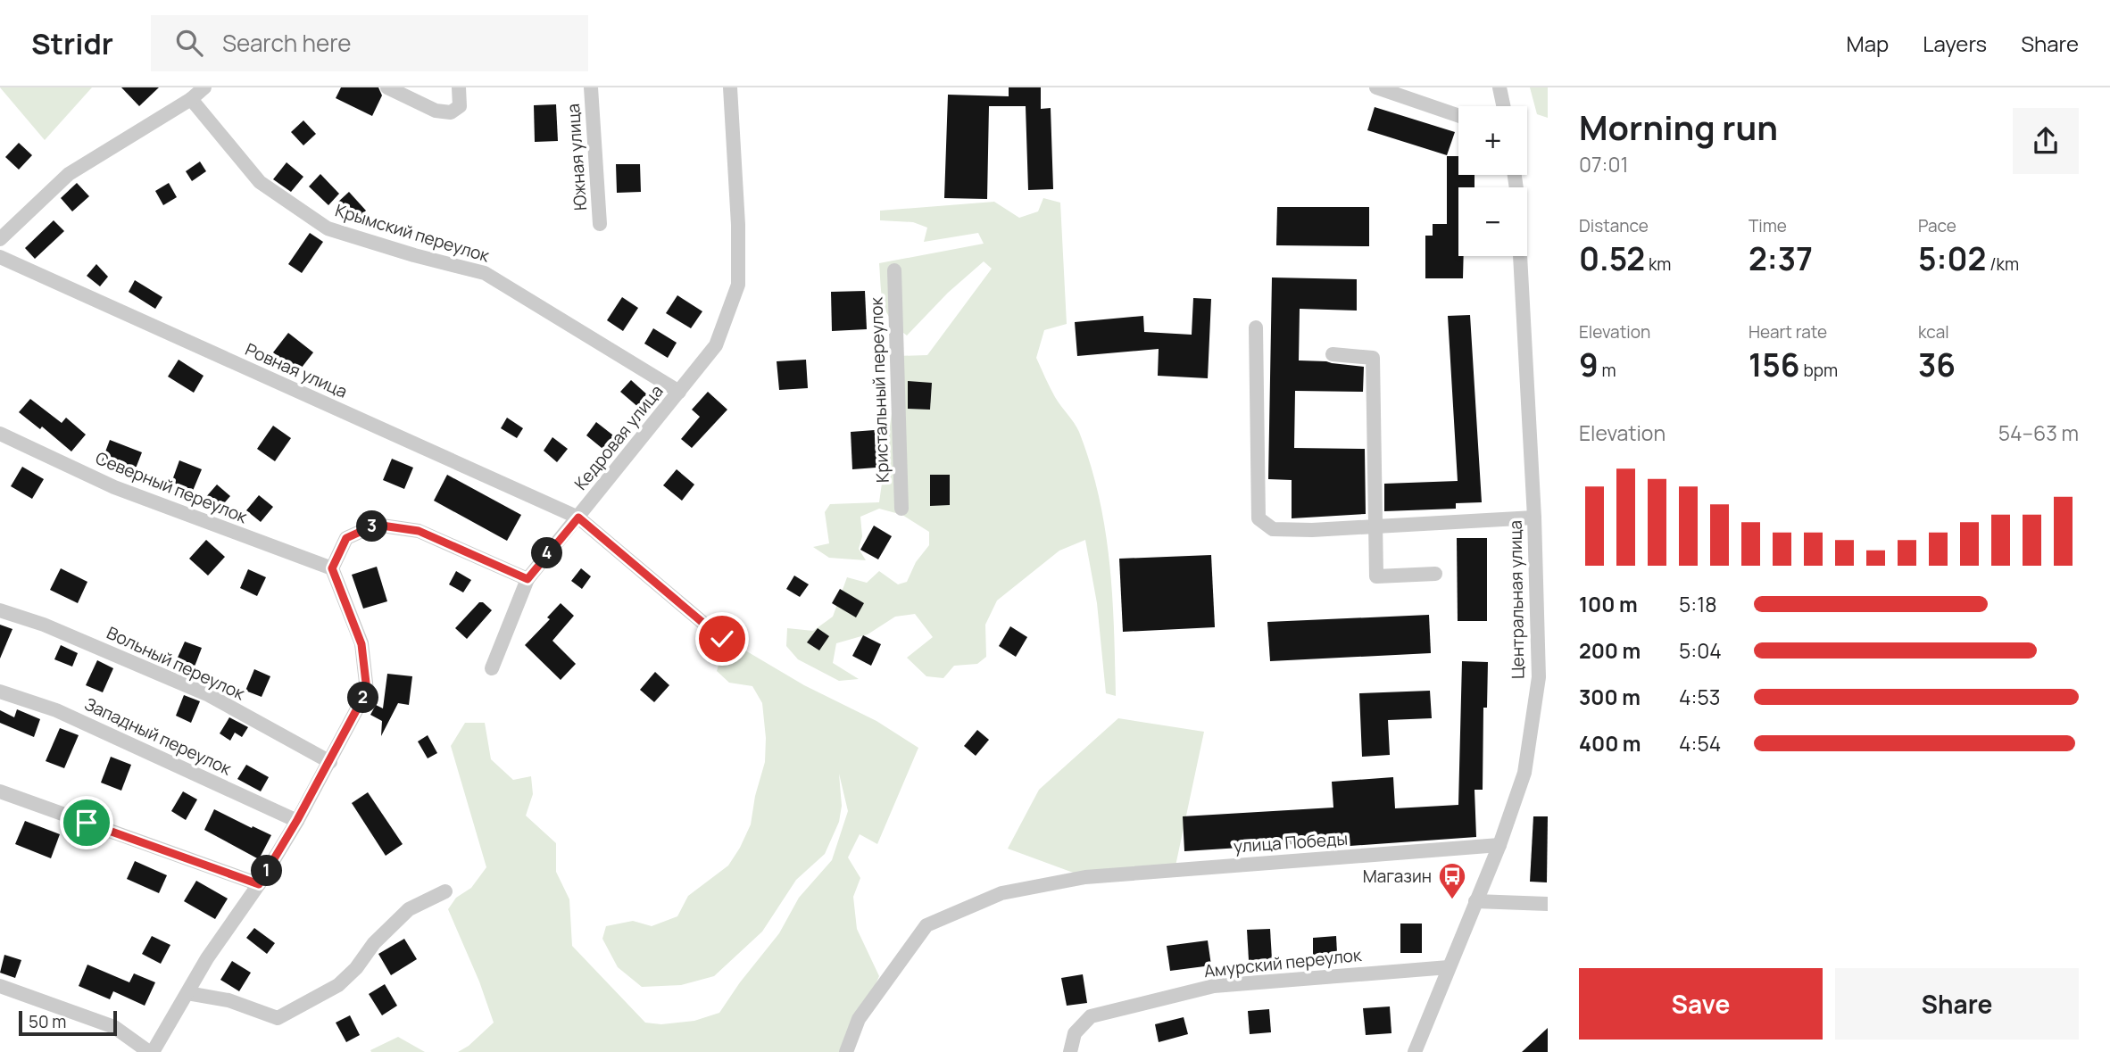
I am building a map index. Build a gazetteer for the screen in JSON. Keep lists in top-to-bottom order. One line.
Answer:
{"streets":{"street":["Южная улица","Крымский переулок","Ровная улица","Кристальный переулок","Кедровая улица","Северный переулок","Центральная улица","Вольный переулок","Западный переулок","улица Победы","Амурский переулок"]},"crossings":[["Крымский переулок","Кедровая улица"],["Ровная улица","Кедровая улица"],["Центральная улица","улица Победы"],["Центральная улица","Амурский переулок"]],"places":{"bus stop":["Магазин"]},"scale_bar":"50 m","page":{"header":"Stridr","search":"Search here","nav":["Map","Layers","Share"],"heading":["Morning run","07:01"],"map_buttons":["+","−"],"stats":[["Distance","0.52 km"],["Time","2:37"],["Pace","5:02 /km"],["Elevation","9 m"],["Heart rate","156 bpm"],["kcal","36"]],"chart":["Elevation","54–63 m"],"pins":["3","4","2","1"],"list":[{"name":"100 m","note":"5:18"},{"name":"200 m","note":"5:04"},{"name":"300 m","note":"4:53"},{"name":"400 m","note":"4:54"}],"buttons":["Save","Share"],"scale":"50 m"}}
